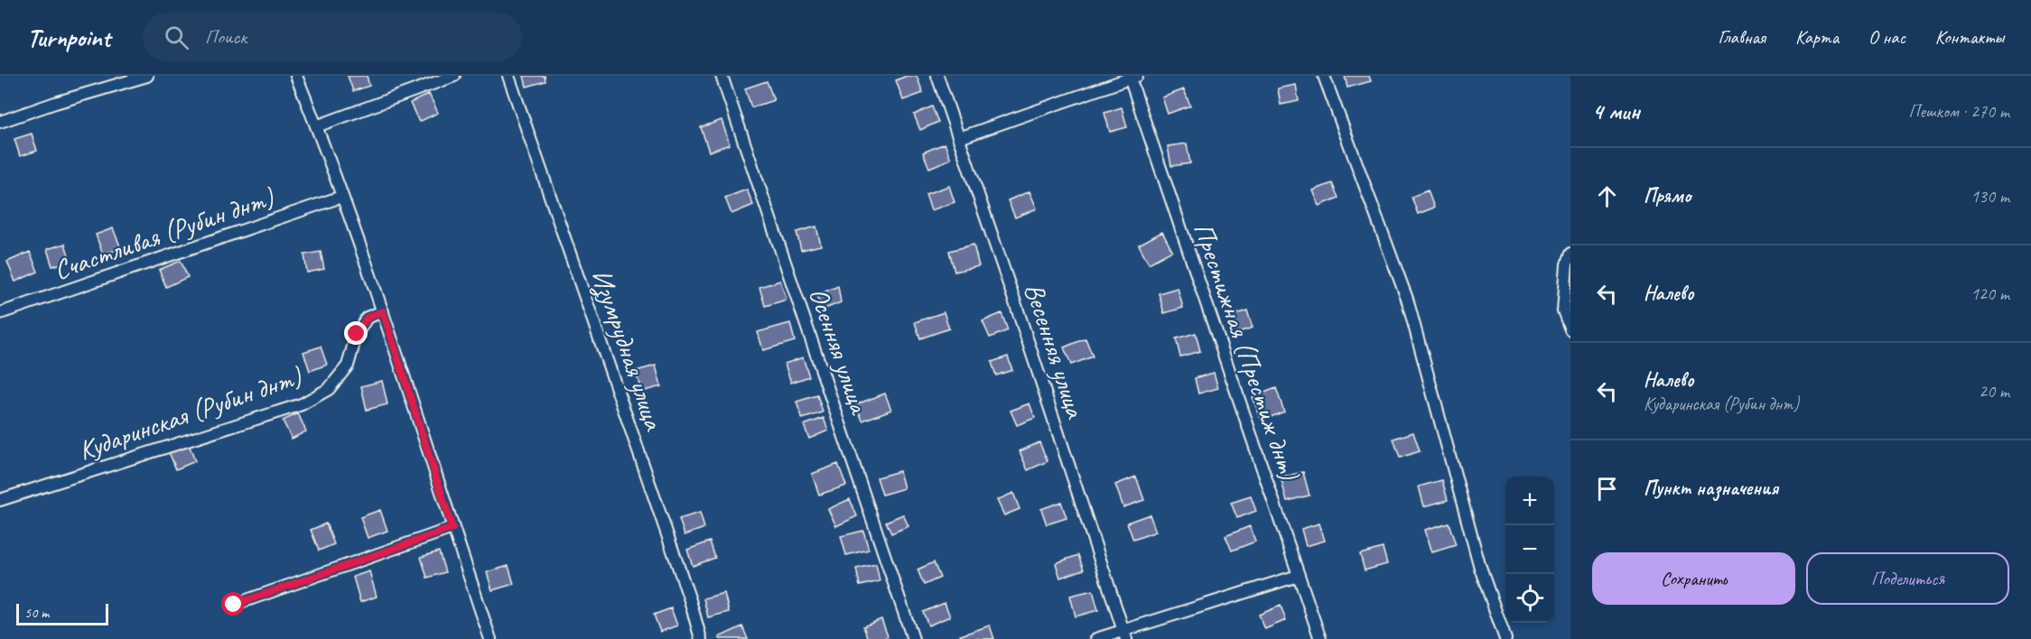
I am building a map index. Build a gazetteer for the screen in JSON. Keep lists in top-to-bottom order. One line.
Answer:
{"streets":{"street":["Счастливая (Рубин днт)","Изумрудная улица","Осенняя улица","Весенняя улица","Престижная (Престиж днт)","Кударинская (Рубин днт)"]},"scale_bar":"50 m","page":{"header":"Turnpoint","search":"Поиск","nav":["Главная","Карта","О нас","Контакты"],"heading":["4 мин","Пешком · 270 m"],"list":[["Прямо","130 m"],["Налево","120 m"],["Налево","Кударинская (Рубин днт)","20 m"],"Пункт назначения"],"map_buttons":["+","−"],"buttons":["Сохранить","Поделиться"],"scale":"50 m"}}
